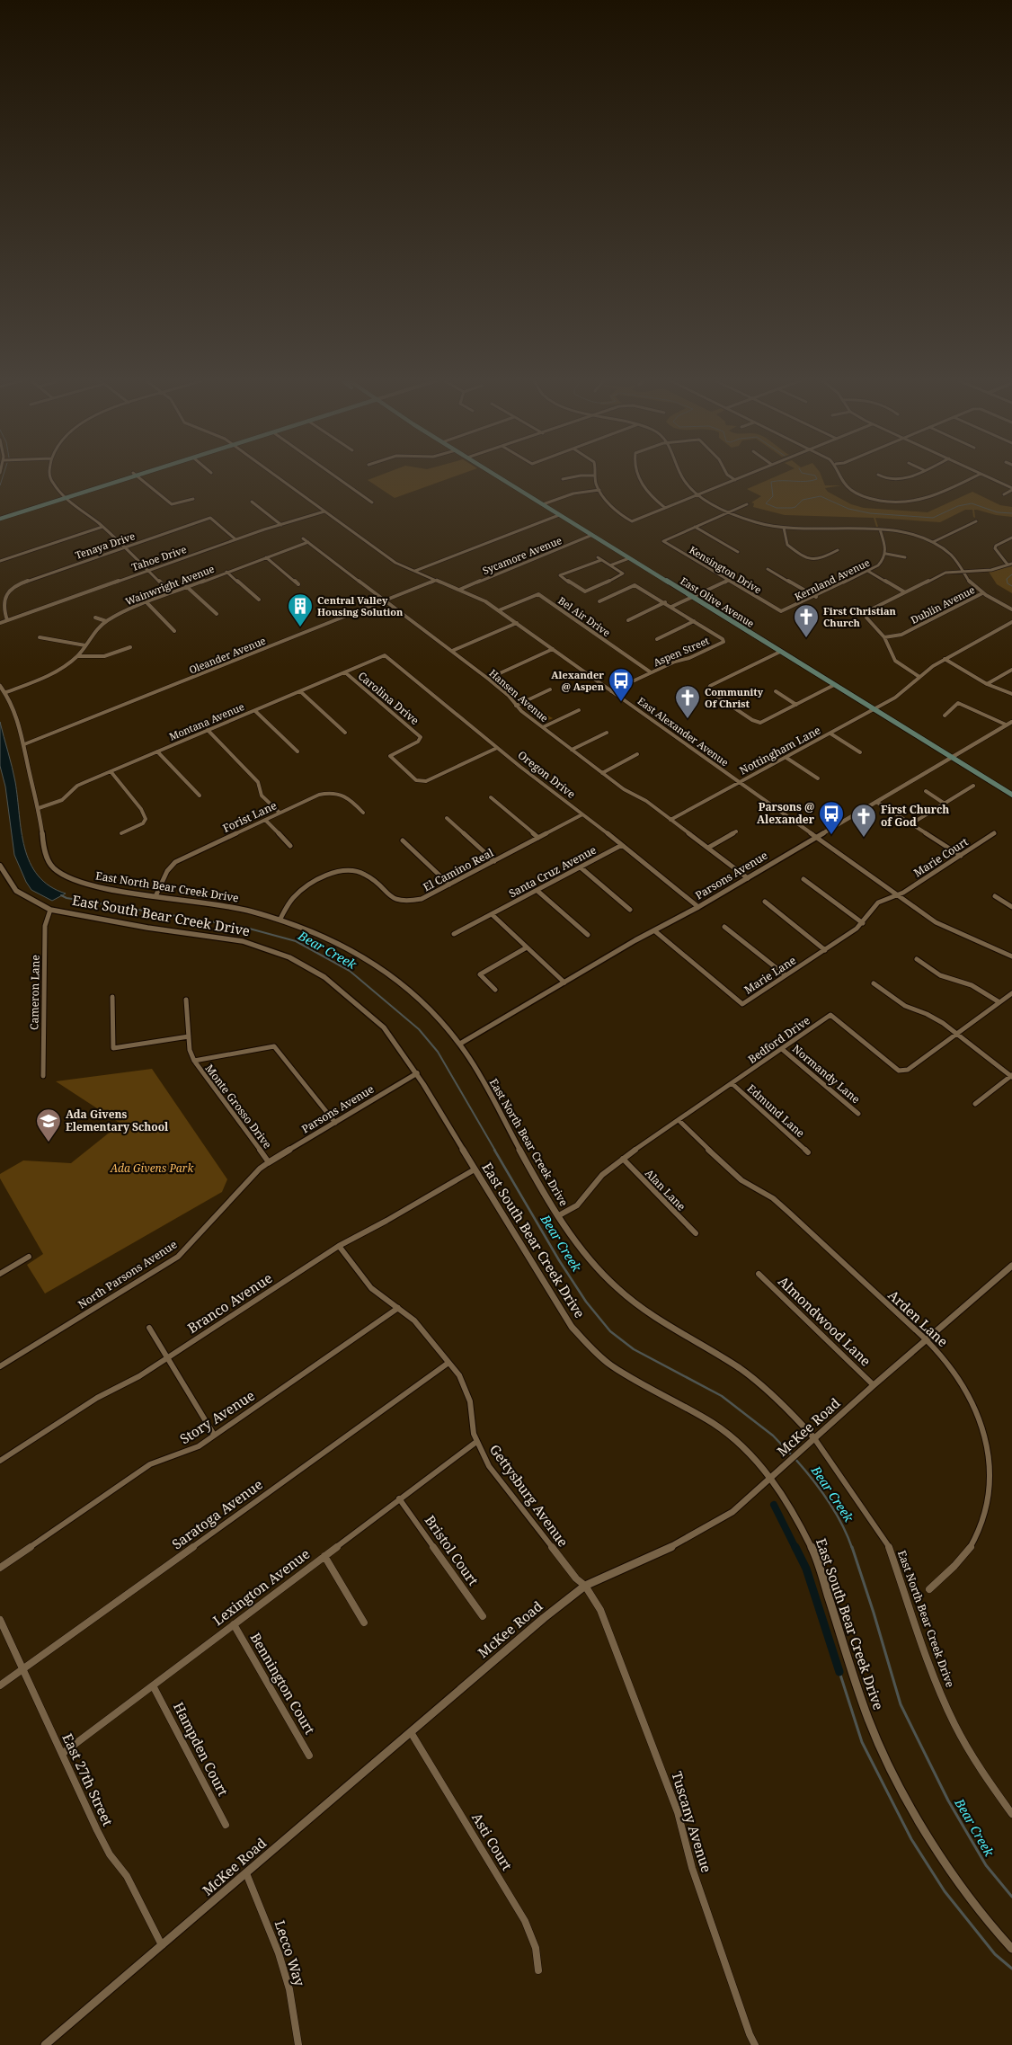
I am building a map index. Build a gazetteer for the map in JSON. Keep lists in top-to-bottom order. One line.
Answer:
{"streets":{"main road":["East Olive Avenue"],"street":["Tenaya Drive","Sycamore Avenue","Tahoe Drive","Kensington Drive","Kernland Avenue","Wainwright Avenue","Dublin Avenue","Bel Air Drive","Aspen Street","Oleander Avenue","Hansen Avenue","Carolina Drive","Montana Avenue","East Alexander Avenue","Nottingham Lane","Oregon Drive","Forist Lane","Marie Court","El Camino Real","Santa Cruz Avenue","Parsons Avenue","East North Bear Creek Drive","East South Bear Creek Drive","Marie Lane","Cameron Lane","Bedford Drive","Normandy Lane","Monte Grosso Drive","Edmund Lane","Alan Lane","North Parsons Avenue","Branco Avenue","Arden Lane","Almondwood Lane","Story Avenue","McKee Road","Gettysburg Avenue","Saratoga Avenue","Bristol Court","Lexington Avenue","Bennington Court","Hampden Court","East 27th Street","Tuscany Avenue","Asti Court","Lecco Way"]},"crossings":[["Tenaya Drive","Tahoe Drive"],["Sycamore Avenue","East Olive Avenue"],["Sycamore Avenue","East Alexander Avenue"],["Tahoe Drive","East Alexander Avenue"],["Kensington Drive","Kernland Avenue"],["Wainwright Avenue","Hansen Avenue"],["Wainwright Avenue","East North Bear Creek Drive"],["East Olive Avenue","Nottingham Lane"],["East Olive Avenue","Parsons Avenue"],["Bel Air Drive","Aspen Street"],["Bel Air Drive","East Alexander Avenue"],["Aspen Street","East Alexander Avenue"],["Oleander Avenue","Hansen Avenue"],["Oleander Avenue","East Alexander Avenue"],["Oleander Avenue","East North Bear Creek Drive"],["Hansen Avenue","Nottingham Lane"],["Hansen Avenue","Parsons Avenue"],["Carolina Drive","Montana Avenue"],["Carolina Drive","Oregon Drive"],["Montana Avenue","Oregon Drive"],["Montana Avenue","East North Bear Creek Drive"],["East Alexander Avenue","Nottingham Lane"],["East Alexander Avenue","Marie Court"],["East Alexander Avenue","Parsons Avenue"],["East Alexander Avenue","Marie Lane"],["Oregon Drive","El Camino Real"],["Oregon Drive","Santa Cruz Avenue"],["Oregon Drive","Parsons Avenue"],["Forist Lane","East North Bear Creek Drive"],["Marie Court","Marie Lane"],["El Camino Real","East North Bear Creek Drive"],["Parsons Avenue","East North Bear Creek Drive"],["Parsons Avenue","East South Bear Creek Drive"],["Parsons Avenue","Marie Lane"],["Parsons Avenue","Monte Grosso Drive"],["Parsons Avenue","North Parsons Avenue"],["East North Bear Creek Drive","Bedford Drive"],["East North Bear Creek Drive","McKee Road"],["East South Bear Creek Drive","Cameron Lane"],["East South Bear Creek Drive","Branco Avenue"],["East South Bear Creek Drive","McKee Road"],["Bedford Drive","Normandy Lane"],["Bedford Drive","Edmund Lane"],["Bedford Drive","Alan Lane"],["Bedford Drive","Arden Lane"],["Monte Grosso Drive","North Parsons Avenue"],["Branco Avenue","Gettysburg Avenue"],["Arden Lane","McKee Road"],["Almondwood Lane","McKee Road"],["Story Avenue","Gettysburg Avenue"],["McKee Road","Gettysburg Avenue"],["McKee Road","East 27th Street"],["McKee Road","Tuscany Avenue"],["McKee Road","Asti Court"],["McKee Road","Lecco Way"],["Gettysburg Avenue","Saratoga Avenue"],["Gettysburg Avenue","Lexington Avenue"],["Gettysburg Avenue","Tuscany Avenue"],["Saratoga Avenue","East 27th Street"],["Bristol Court","Lexington Avenue"],["Lexington Avenue","Bennington Court"],["Lexington Avenue","Hampden Court"],["Lexington Avenue","East 27th Street"]],"water":["Bear Creek"],"parks":["Ada Givens Park"],"places":{"building":["Central Valley Housing Solution"],"church":["First Christian Church","Community Of Christ","First Church of God"],"bus stop":["Alexander @ Aspen","Parsons @ Alexander"],"school or university":["Ada Givens Elementary School"]}}
